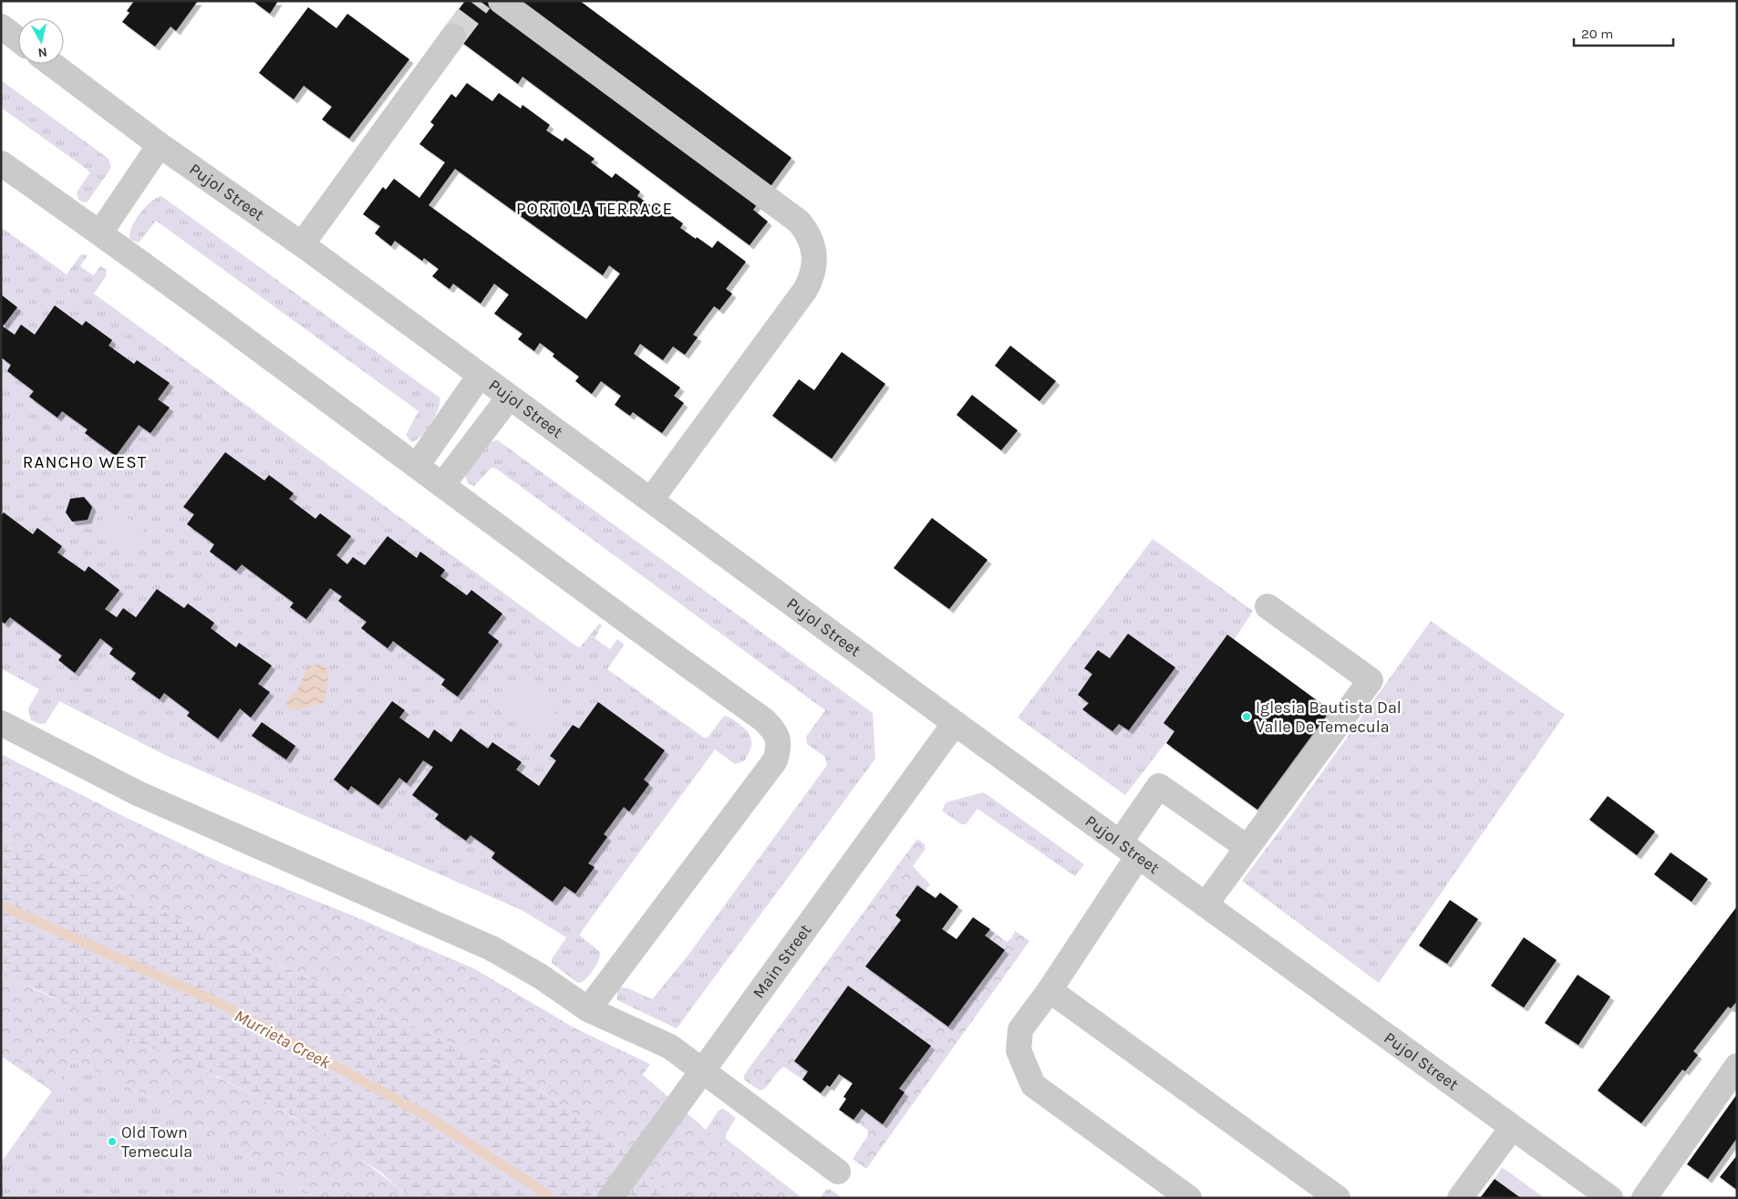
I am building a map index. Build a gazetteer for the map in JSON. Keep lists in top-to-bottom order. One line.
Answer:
{"streets":{"street":["Pujol Street","Main Street"]},"crossings":[["Pujol Street","Main Street"]],"districts":["PORTOLA TERRACE","RANCHO WEST"],"water":["Murrieta Creek"],"places":["Iglesia Bautista Dal Valle De Temecula","Old Town Temecula"],"scale_bar":"20 m","north":"bottom"}
